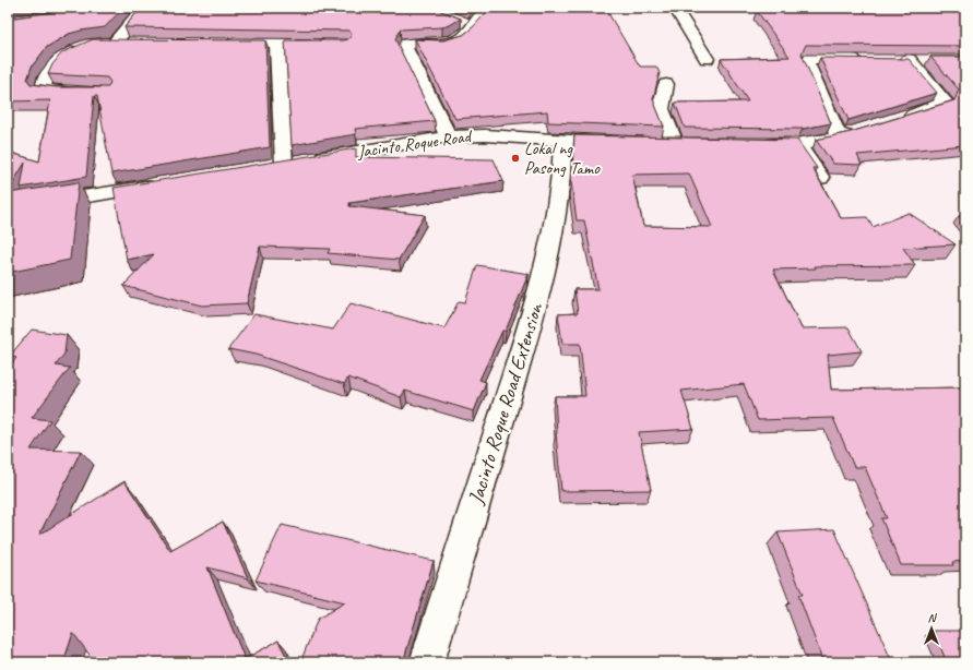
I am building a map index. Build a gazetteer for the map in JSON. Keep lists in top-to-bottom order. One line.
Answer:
{"streets":{"street":["Jacinto Roque Road","Jacinto Roque Road Extension"]},"crossings":[["Jacinto Roque Road","Jacinto Roque Road Extension"]],"places":["Lokal ng Pasong Tamo"],"north":"top"}
